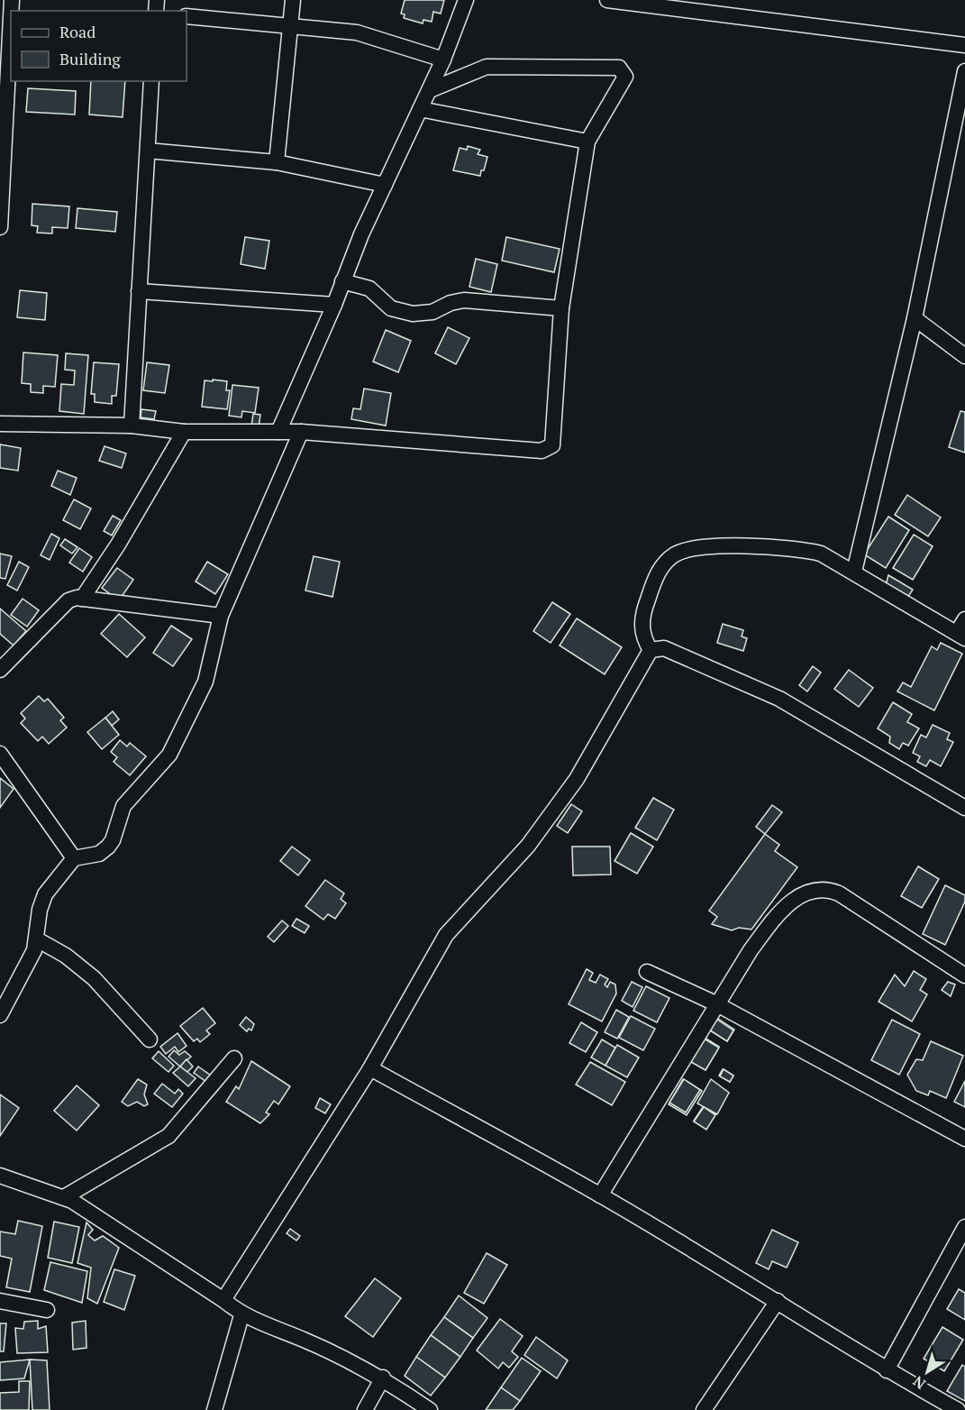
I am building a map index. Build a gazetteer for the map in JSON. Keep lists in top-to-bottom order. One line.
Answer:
{"legend":["Road","Building"],"north":"bottom left"}
